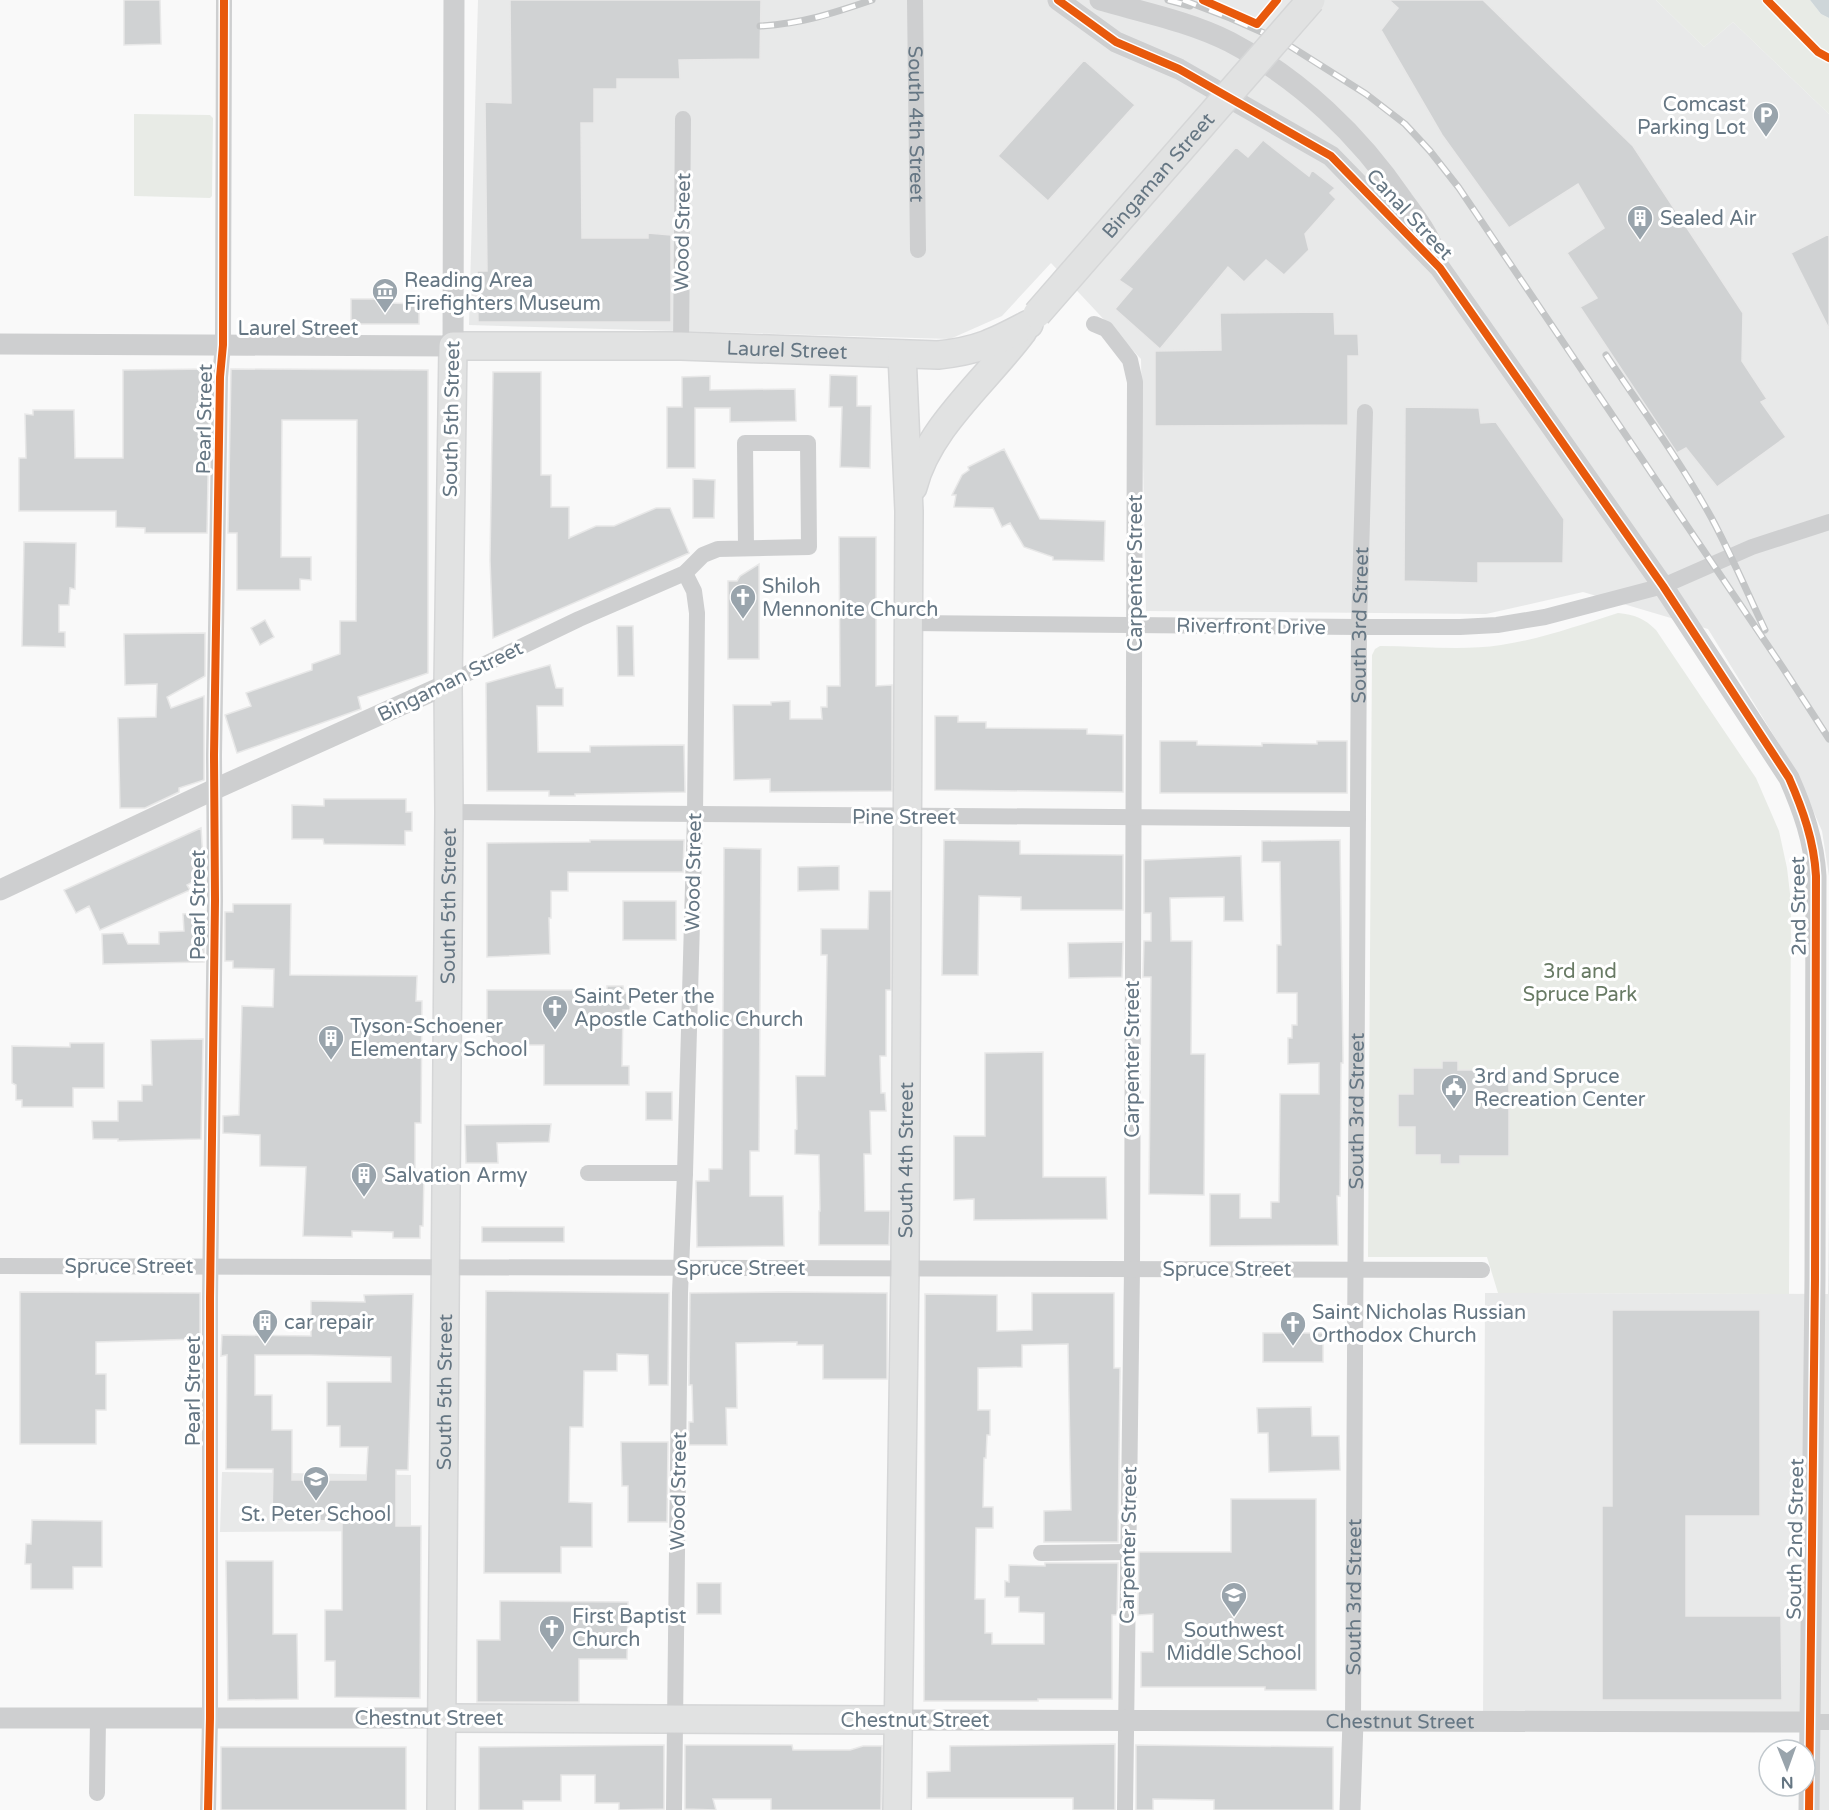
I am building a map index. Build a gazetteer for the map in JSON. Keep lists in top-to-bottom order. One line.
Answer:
{"streets":{"main road":["South 4th Street","Bingaman Street","Laurel Street","South 5th Street","Chestnut Street"],"street":["Canal Street","Wood Street","Pearl Street","Carpenter Street","South 3rd Street","Riverfront Drive","Pine Street","2nd Street","Spruce Street","South 2nd Street"]},"crossings":[["South 4th Street","Bingaman Street"],["South 4th Street","Laurel Street"],["South 4th Street","Riverfront Drive"],["South 4th Street","Pine Street"],["South 4th Street","Spruce Street"],["South 4th Street","Chestnut Street"],["Bingaman Street","Wood Street"],["Bingaman Street","Laurel Street"],["Bingaman Street","Pearl Street"],["Bingaman Street","South 5th Street"],["Canal Street","Riverfront Drive"],["Canal Street","2nd Street"],["Wood Street","Laurel Street"],["Wood Street","Pine Street"],["Wood Street","Spruce Street"],["Wood Street","Chestnut Street"],["Laurel Street","Pearl Street"],["Laurel Street","South 5th Street"],["Pearl Street","Spruce Street"],["Pearl Street","Chestnut Street"],["South 5th Street","Pine Street"],["South 5th Street","Spruce Street"],["South 5th Street","Chestnut Street"],["Carpenter Street","Riverfront Drive"],["Carpenter Street","Pine Street"],["Carpenter Street","Spruce Street"],["Carpenter Street","Chestnut Street"],["South 3rd Street","Riverfront Drive"],["South 3rd Street","Pine Street"],["South 3rd Street","Spruce Street"],["South 3rd Street","Chestnut Street"],["Riverfront Drive","2nd Street"],["2nd Street","South 2nd Street"],["South 2nd Street","Chestnut Street"]],"parks":["3rd and Spruce Park"],"places":{"parking":["Comcast Parking Lot"],"building":["Sealed Air","Tyson-Schoener Elementary School","Salvation Army","car repair"],"museum":["Reading Area Firefighters Museum"],"church":["Shiloh Mennonite Church","Saint Peter the Apostle Catholic Church","Saint Nicholas Russian Orthodox Church","First Baptist Church"],"public building":["3rd and Spruce Recreation Center"],"school or university":["St. Peter School","Southwest Middle School"]},"north":"bottom"}
